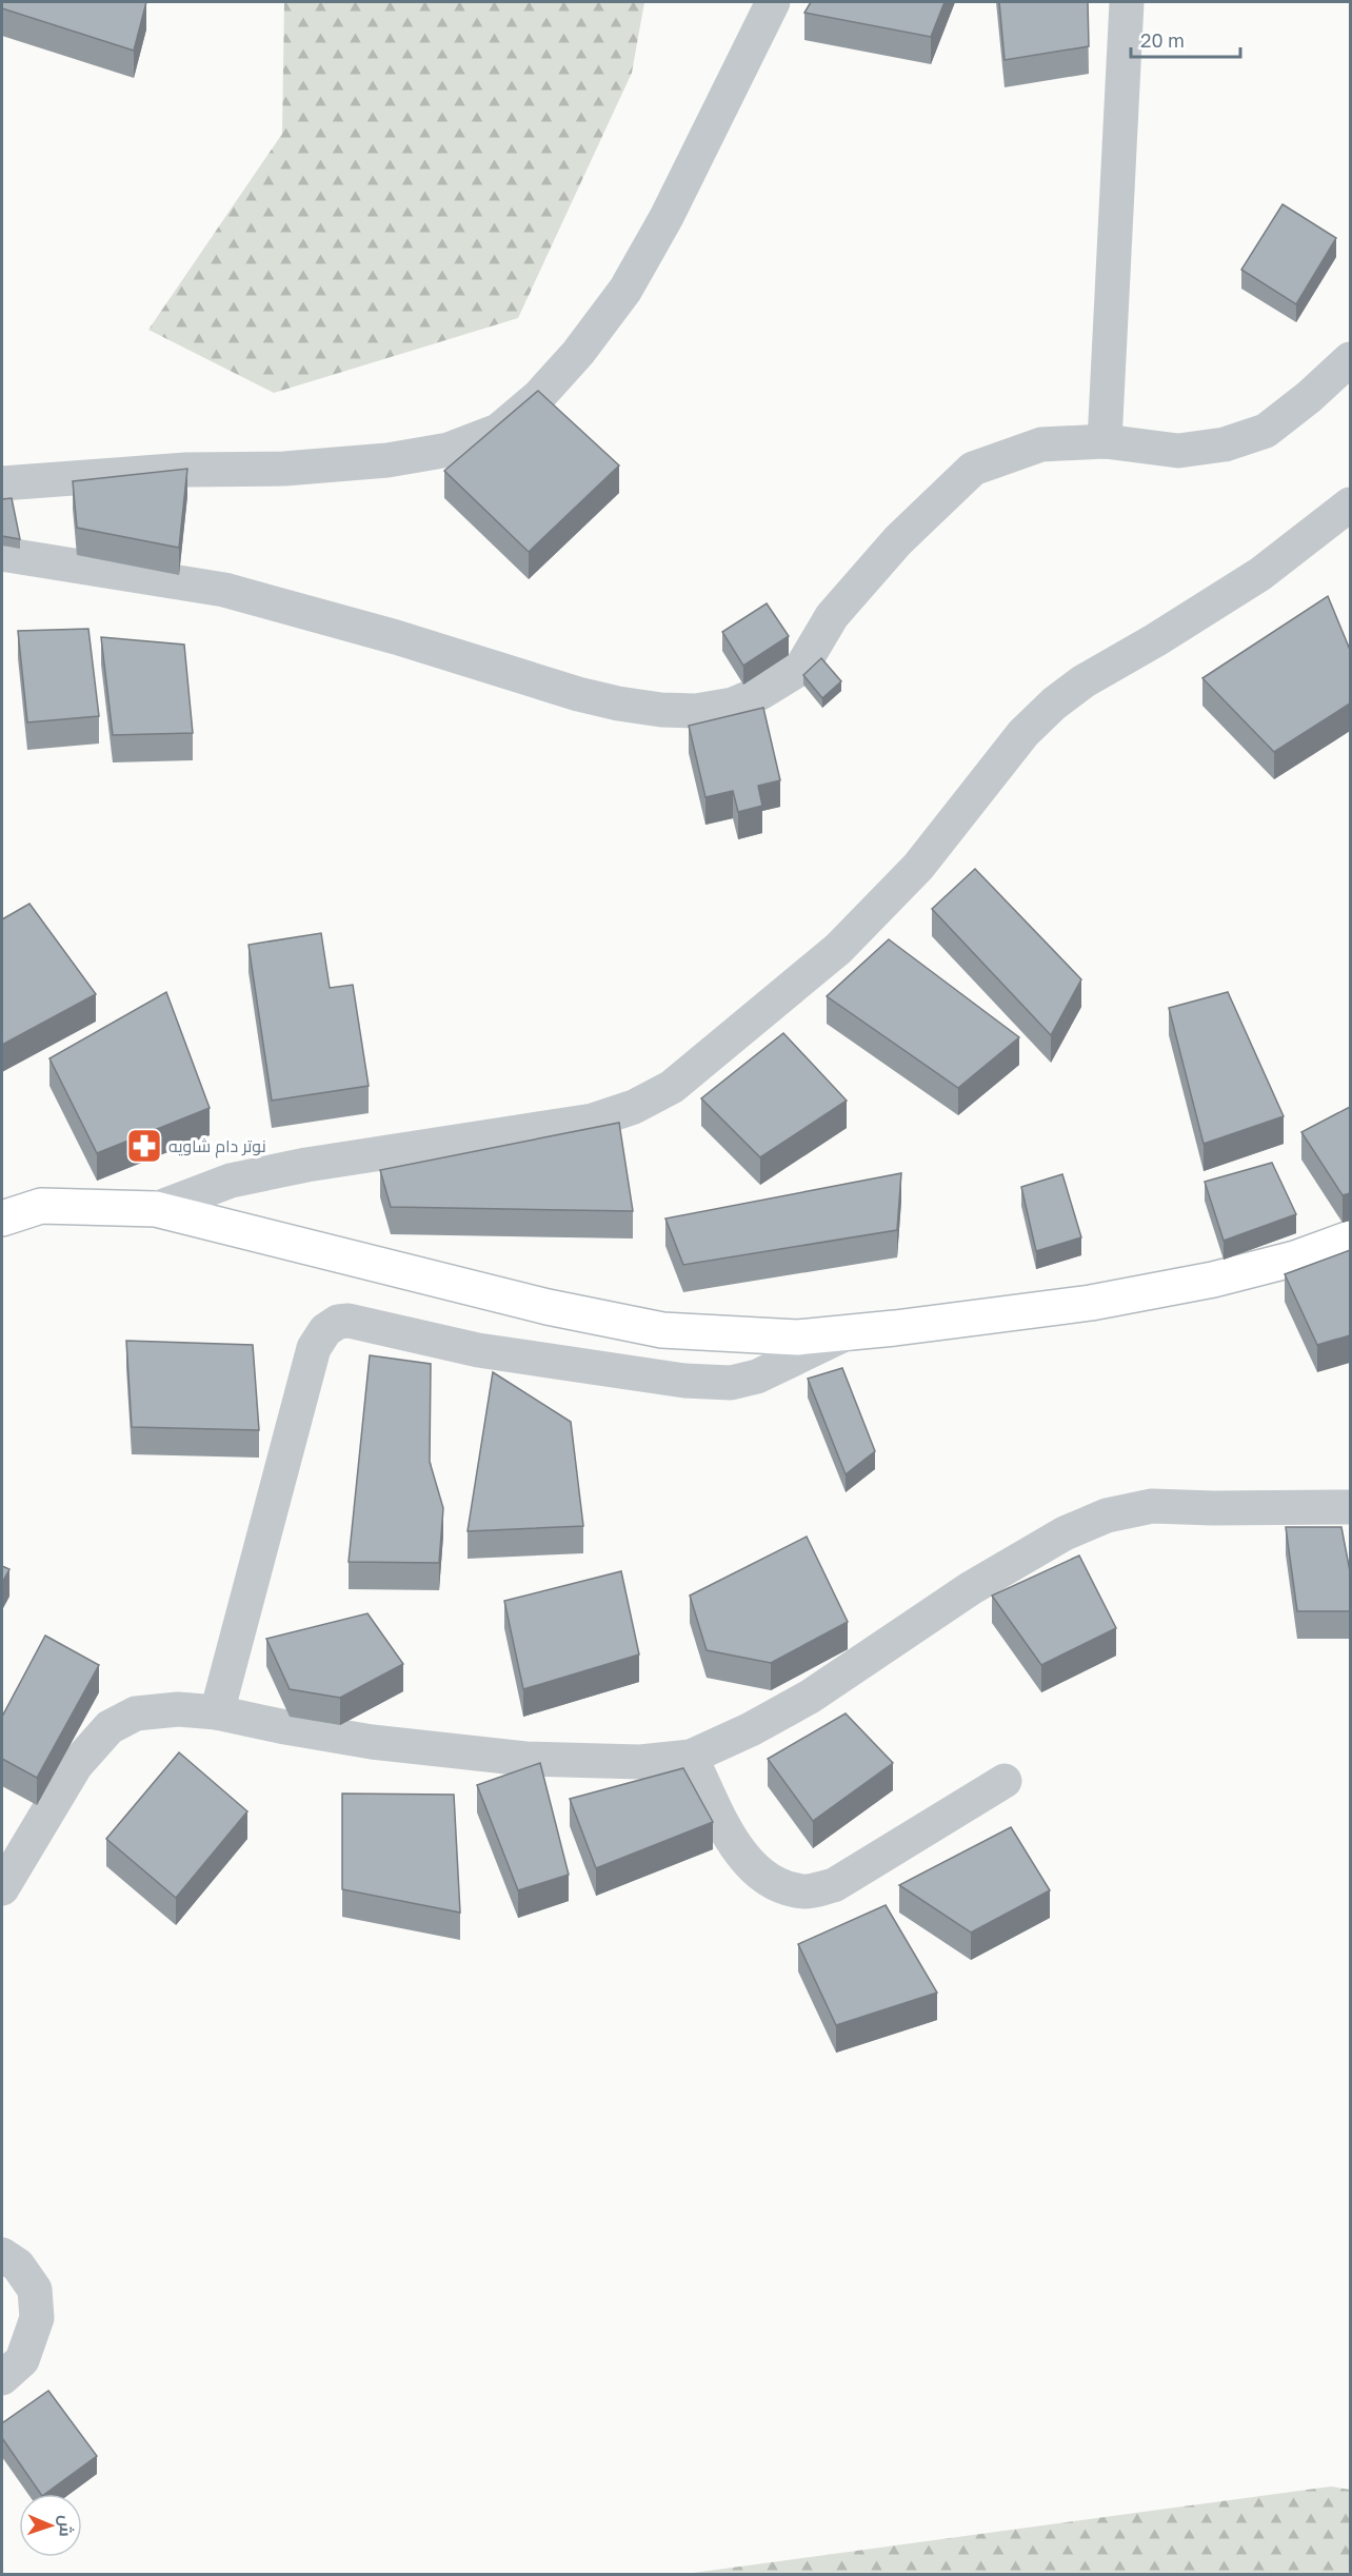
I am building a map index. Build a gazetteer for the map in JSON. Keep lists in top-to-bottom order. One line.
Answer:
{"places":{"pharmacy":["نوتر دام شاويه"]},"scale_bar":"20 m","north":"right"}
